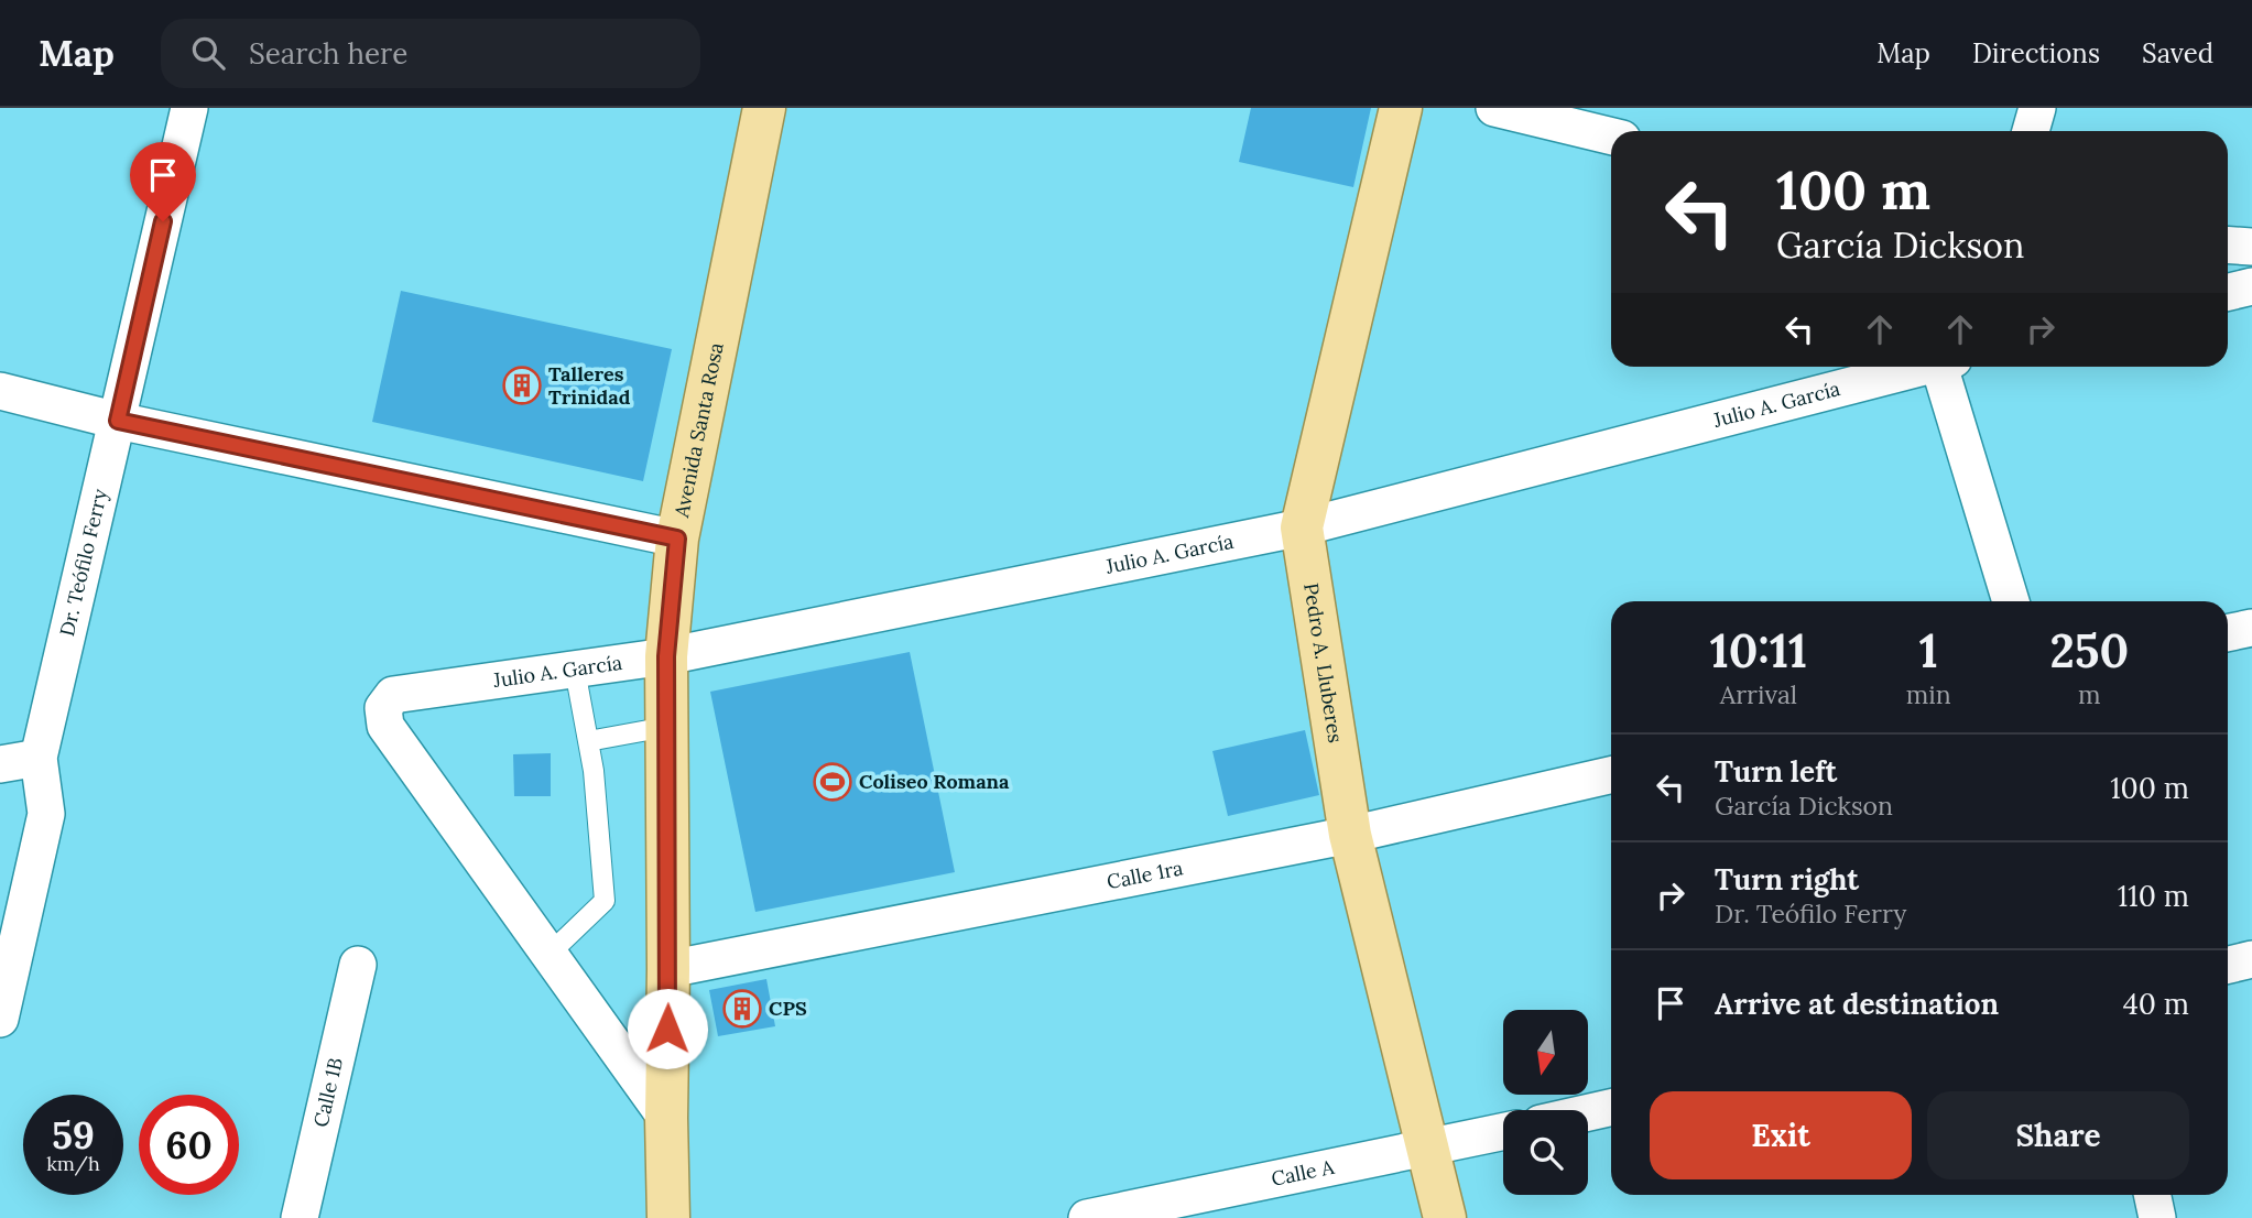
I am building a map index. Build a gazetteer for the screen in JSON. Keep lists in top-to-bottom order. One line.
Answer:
{"streets":{"main road":["Avenida Santa Rosa","Pedro A. Lluberes"],"street":["Julio A. García","Dr. Teófilo Ferry","Calle 1ra","Calle 1B","Calle A"]},"crossings":[["Julio A. García","Avenida Santa Rosa"],["Julio A. García","Pedro A. Lluberes"],["Avenida Santa Rosa","Calle 1ra"],["Pedro A. Lluberes","Calle 1ra"],["Pedro A. Lluberes","Calle A"]],"places":{"building":["Talleres Trinidad","CPS"],"sports":["Coliseo Romana"]},"north":"bottom","page":{"header":"Map","search":"Search here","nav":["Map","Directions","Saved"],"turn":["100 m","García Dickson"],"eta":["10:11","Arrival","1","min","250","m"],"list":[{"name":"Turn left","note":"García Dickson","value":"100 m"},{"name":"Turn right","note":"Dr. Teófilo Ferry","value":"110 m"},{"name":"Arrive at destination","value":"40 m"}],"buttons":["Exit","Share"],"speed":"59 km/h","limit":"60"}}
